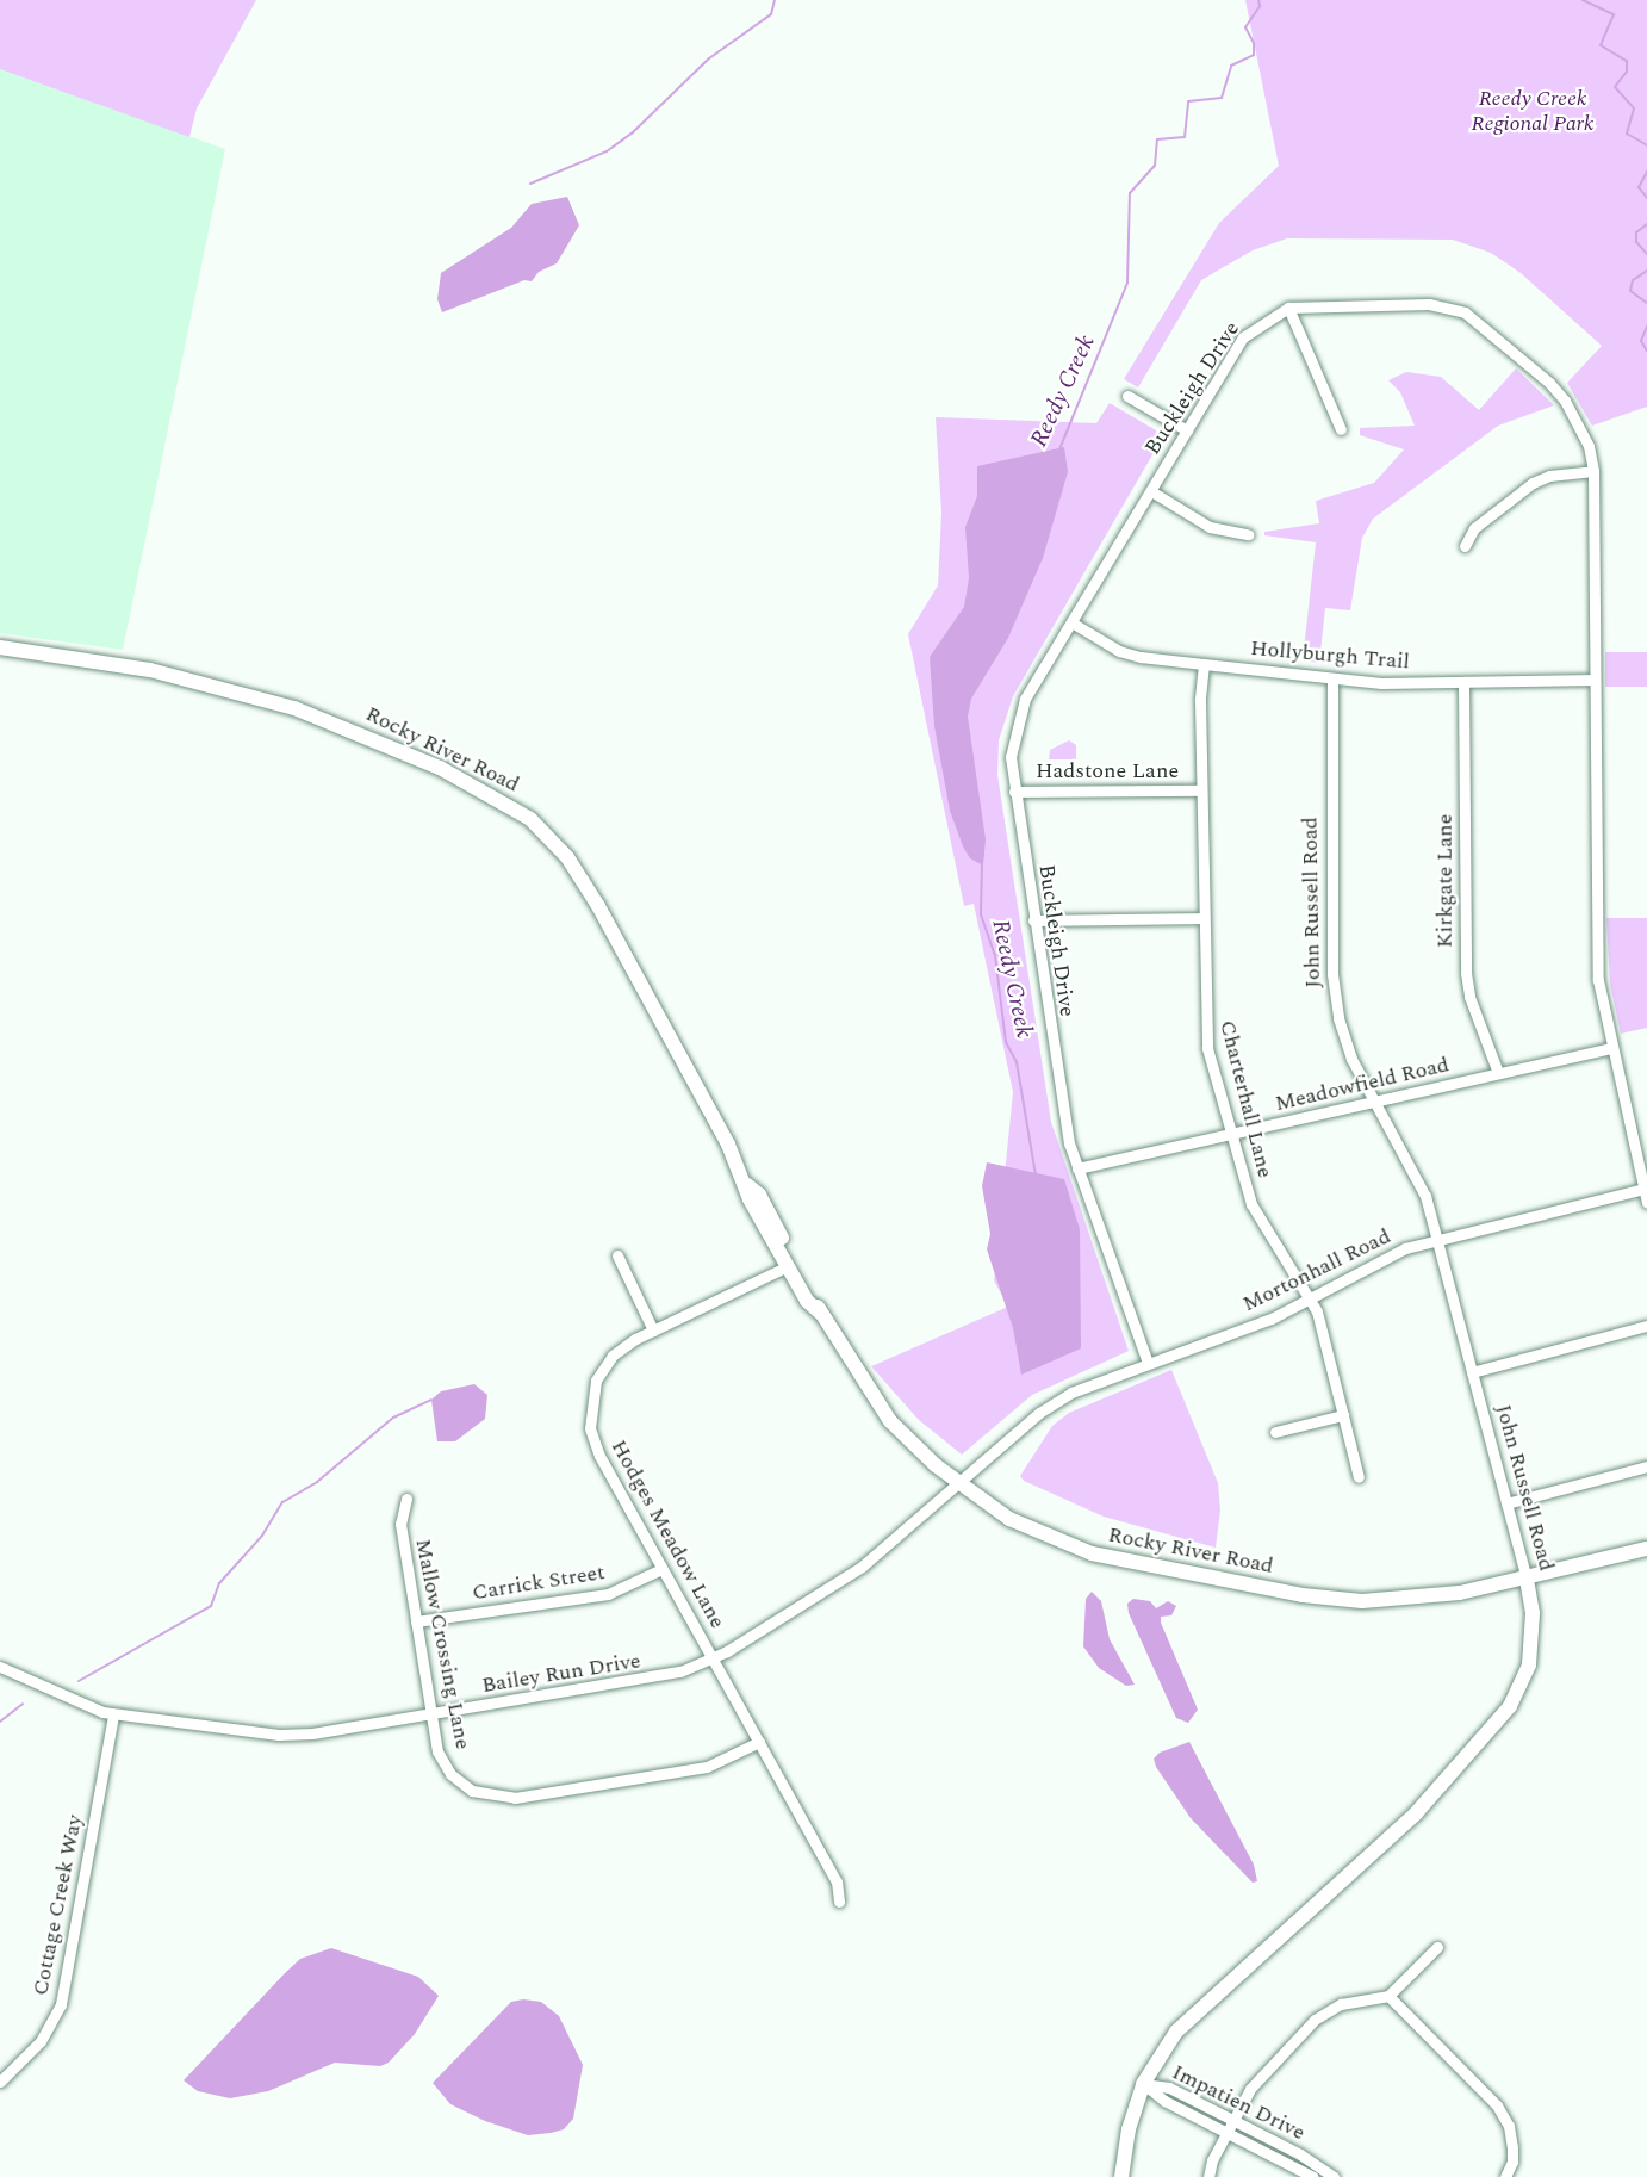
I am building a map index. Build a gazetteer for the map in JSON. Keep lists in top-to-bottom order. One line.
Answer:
{"streets":{"street":["Buckleigh Drive","Hollyburgh Trail","Rocky River Road","Hadstone Lane","Kirkgate Lane","John Russell Road","Meadowfield Road","Charterhall Lane","Mortonhall Road","Hodges Meadow Lane","Carrick Street","Mallow Crossing Lane","Bailey Run Drive","Cottage Creek Way","Impatien Drive"]},"crossings":[["Buckleigh Drive","Hollyburgh Trail"],["Buckleigh Drive","Hadstone Lane"],["Buckleigh Drive","Meadowfield Road"],["Buckleigh Drive","Mortonhall Road"],["Hollyburgh Trail","Kirkgate Lane"],["Hollyburgh Trail","John Russell Road"],["Hollyburgh Trail","Charterhall Lane"],["Rocky River Road","John Russell Road"],["Rocky River Road","Mortonhall Road"],["Rocky River Road","Hodges Meadow Lane"],["Rocky River Road","Bailey Run Drive"],["Hadstone Lane","Charterhall Lane"],["Kirkgate Lane","Meadowfield Road"],["John Russell Road","Meadowfield Road"],["John Russell Road","Mortonhall Road"],["John Russell Road","Impatien Drive"],["Meadowfield Road","Charterhall Lane"],["Charterhall Lane","Mortonhall Road"],["Mortonhall Road","Bailey Run Drive"],["Hodges Meadow Lane","Carrick Street"],["Hodges Meadow Lane","Mallow Crossing Lane"],["Hodges Meadow Lane","Bailey Run Drive"],["Carrick Street","Mallow Crossing Lane"],["Mallow Crossing Lane","Bailey Run Drive"],["Bailey Run Drive","Cottage Creek Way"]],"water":["Reedy Creek"],"parks":["Reedy Creek Regional Park"]}
